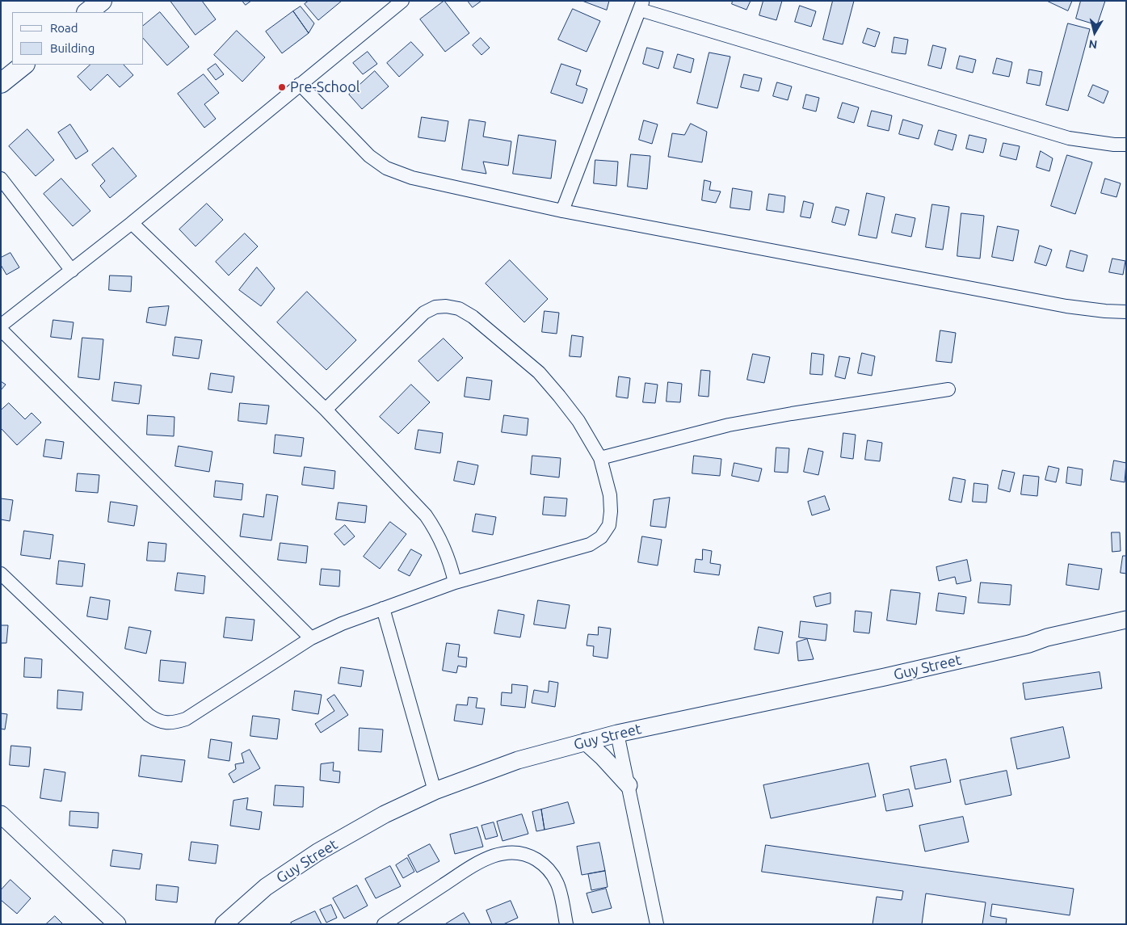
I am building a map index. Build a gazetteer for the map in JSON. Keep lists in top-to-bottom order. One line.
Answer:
{"streets":{"street":["Guy Street"]},"places":["Pre-School"],"legend":["Road","Building"],"north":"bottom"}
